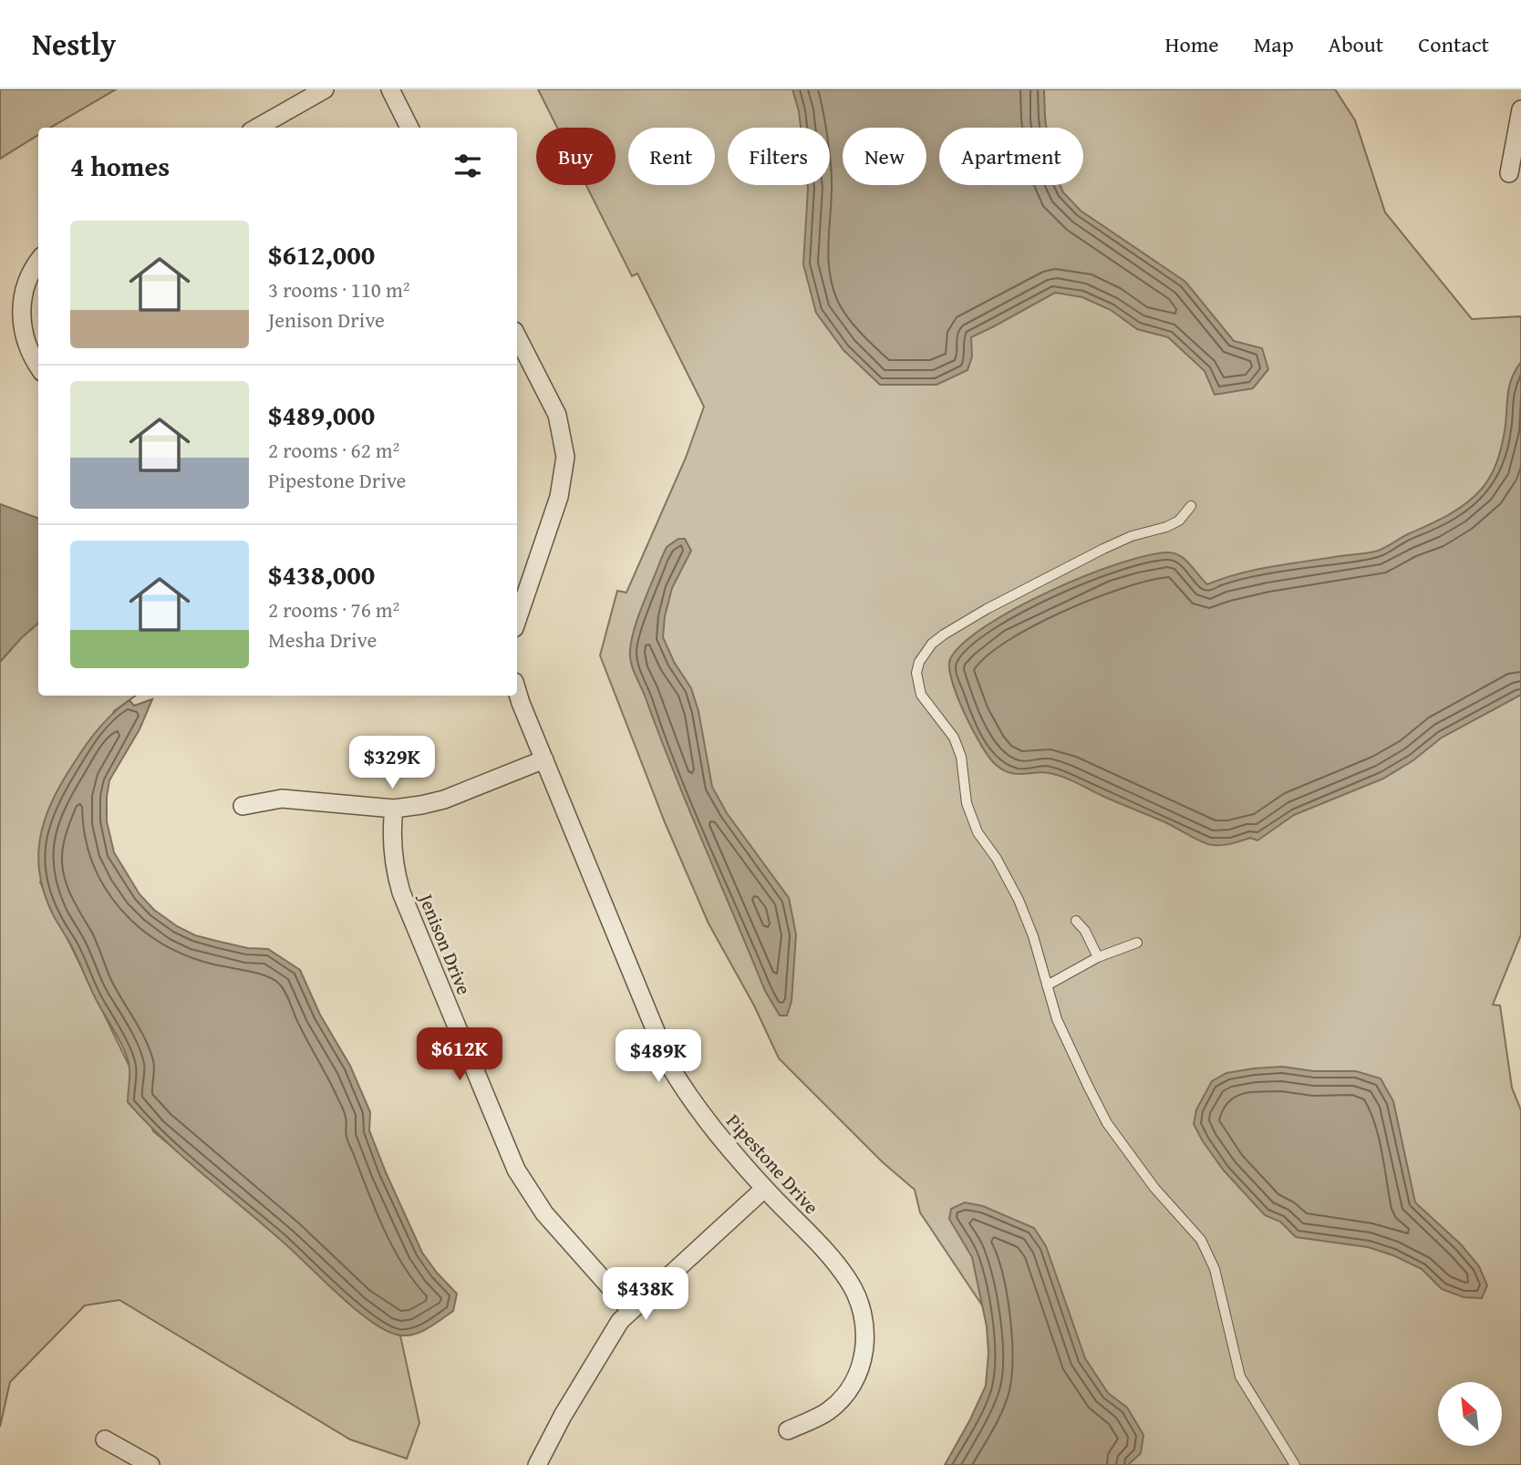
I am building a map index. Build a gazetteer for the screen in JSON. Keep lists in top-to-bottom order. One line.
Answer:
{"streets":{"street":["Jenison Drive","Pipestone Drive"]},"north":"top left","page":{"header":"Nestly","nav":["Home","Map","About","Contact"],"chip":["Buy","Rent","Filters","New","Apartment"],"heading":"4 homes","list":[{"name":"$612,000","note":"3 rooms · 110 m² · Jenison Drive"},{"name":"$489,000","note":"2 rooms · 62 m² · Pipestone Drive"},{"name":"$438,000","note":"2 rooms · 76 m² · Mesha Drive"}],"price":["$329K","$612K","$489K","$438K"]}}
